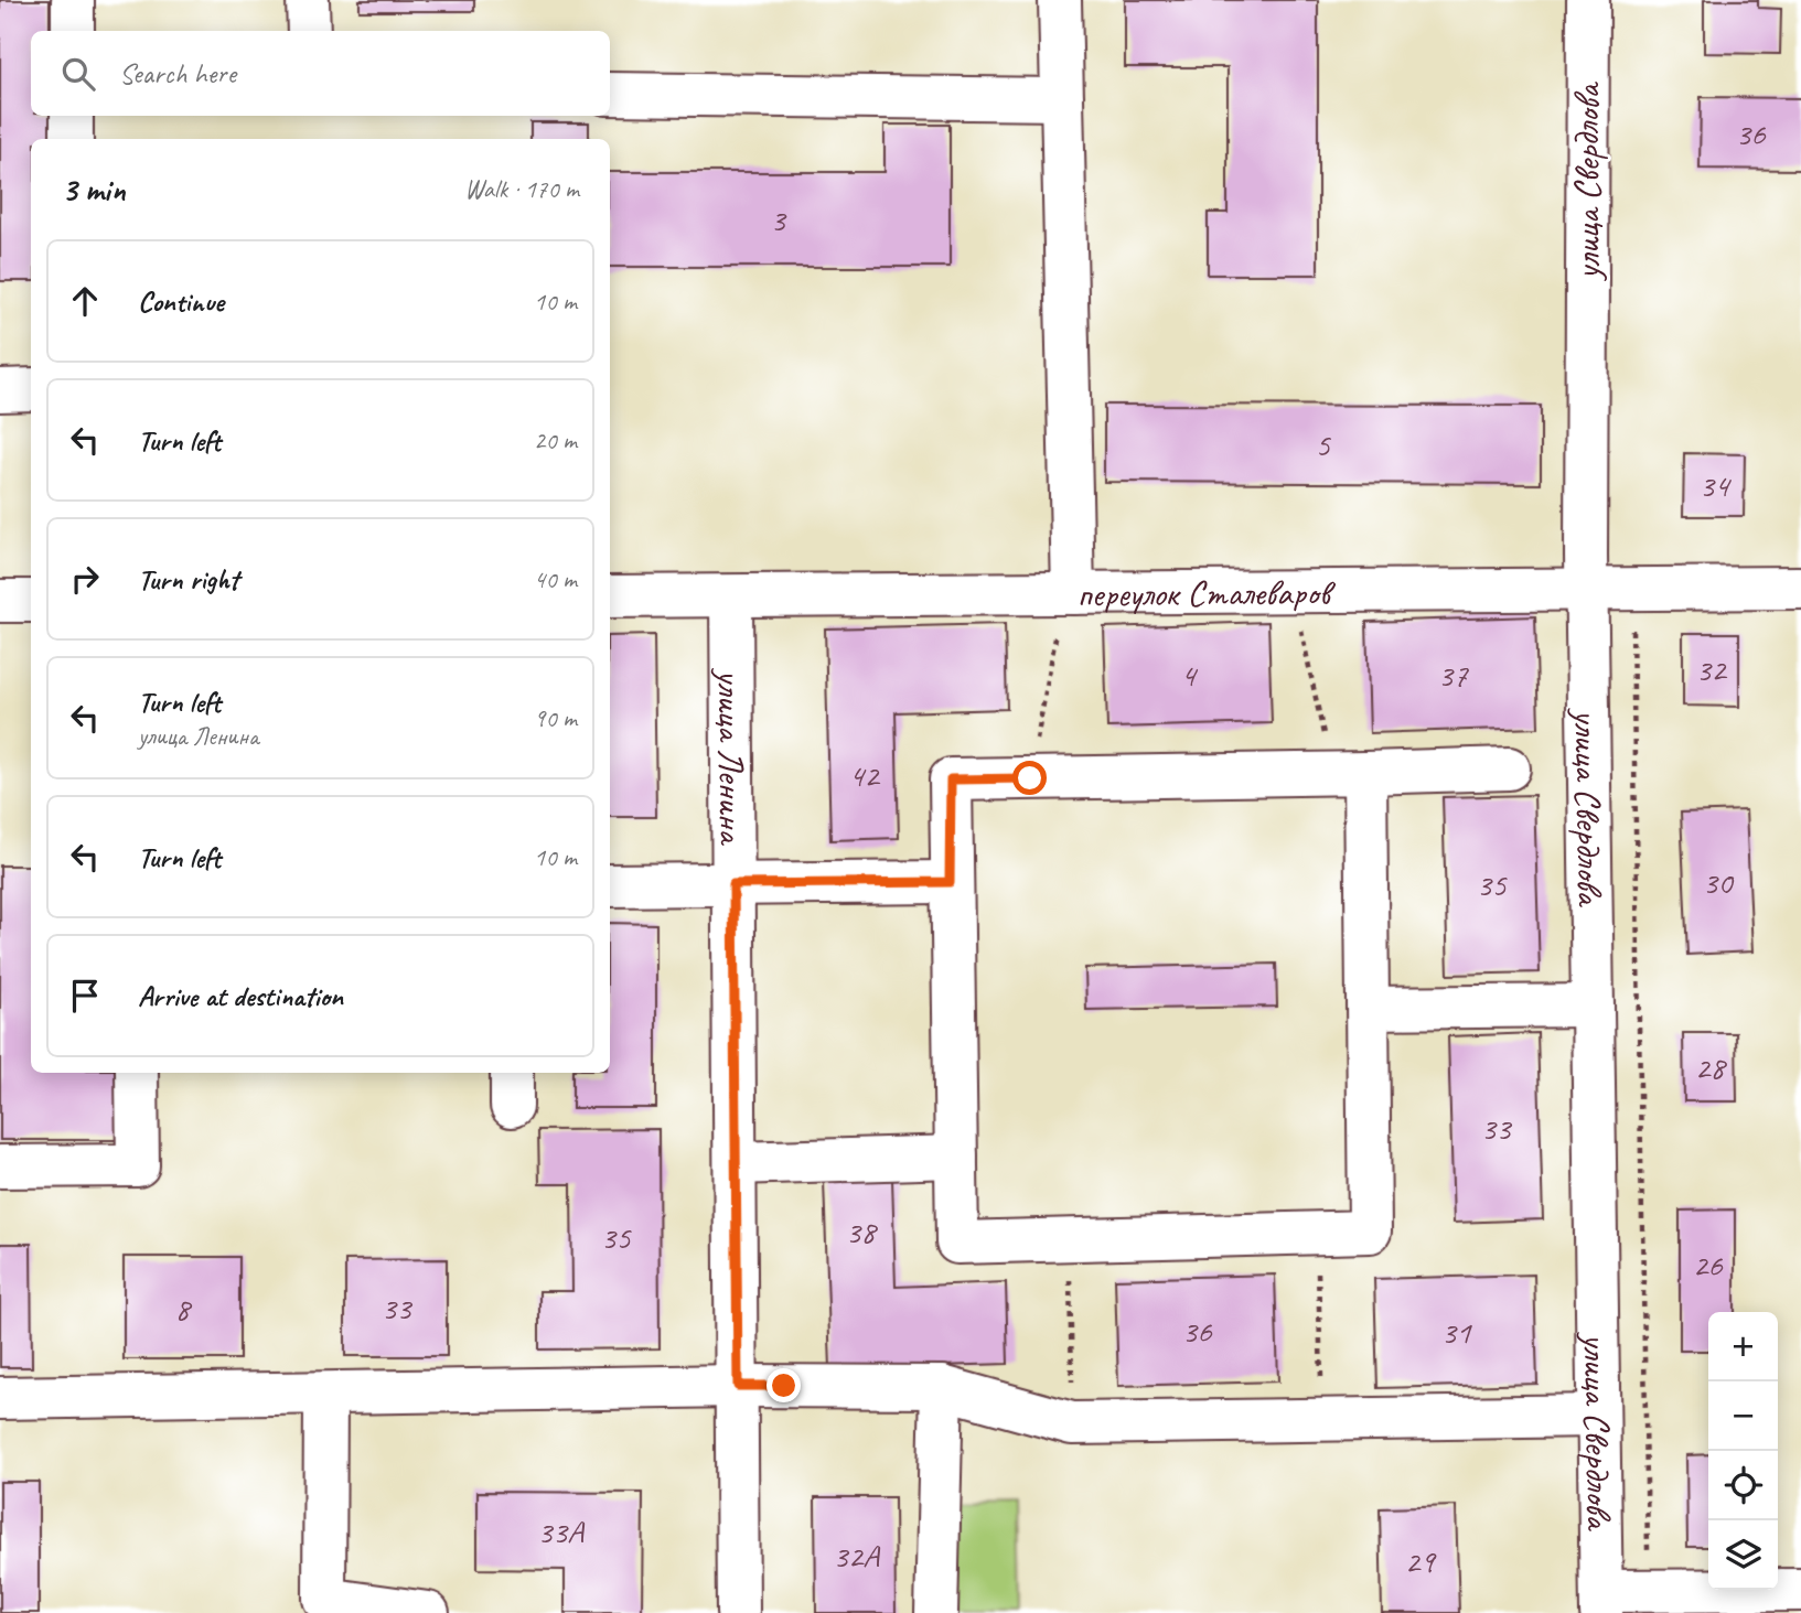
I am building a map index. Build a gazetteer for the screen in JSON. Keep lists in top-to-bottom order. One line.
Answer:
{"streets":{"street":["улица Свердлова","переулок Сталеваров","улица Ленина"]},"crossings":[["улица Свердлова","переулок Сталеваров"],["переулок Сталеваров","улица Ленина"]],"house_numbers":["36","3","5","34","32","4","37","42","30","35","28","33","38","35","26","33","8","36","31","33А","32А","29"],"page":{"search":"Search here","heading":["3 min","Walk · 170 m"],"list":[["Continue","10 m"],["Turn left","20 m"],["Turn right","40 m"],["Turn left","улица Ленина","90 m"],["Turn left","10 m"],"Arrive at destination"],"map_buttons":["+","−"]}}
